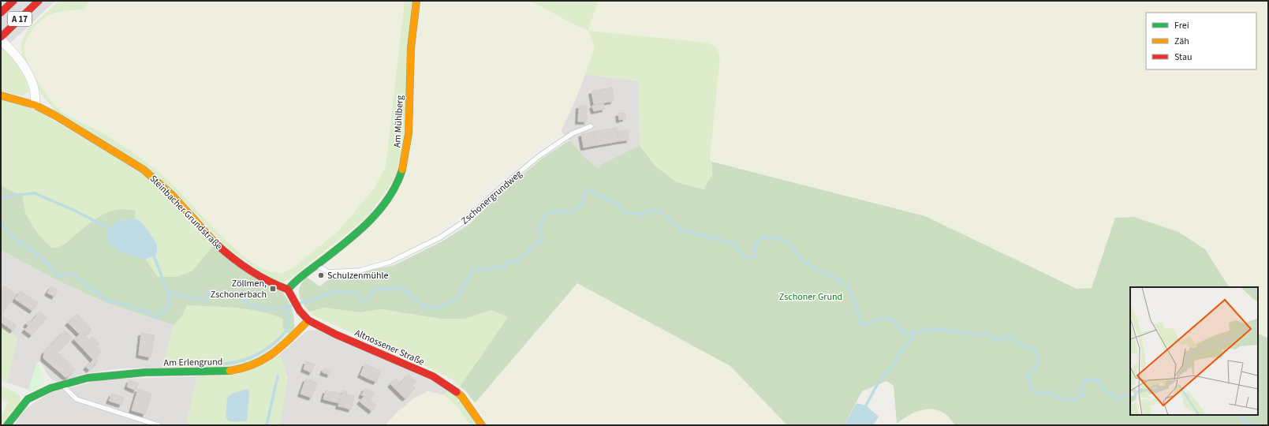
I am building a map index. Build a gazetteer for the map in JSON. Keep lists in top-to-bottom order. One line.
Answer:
{"streets":{"main road":["A 17","Am Mühlberg","Steinbacher Grundstraße","Altnossener Straße","Am Erlengrund"],"lane":["Zschonergrundweg"]},"crossings":[["Am Mühlberg","Zschonergrundweg"],["Am Mühlberg","Steinbacher Grundstraße"],["Am Mühlberg","Altnossener Straße"],["Steinbacher Grundstraße","Altnossener Straße"],["Altnossener Straße","Am Erlengrund"]],"parks":["Zschoner Grund"],"places":{"other":["Schulzenmühle"],"transit":["Zöllmen, Zschonerbach"]},"legend":["Frei","Zäh","Stau"]}
